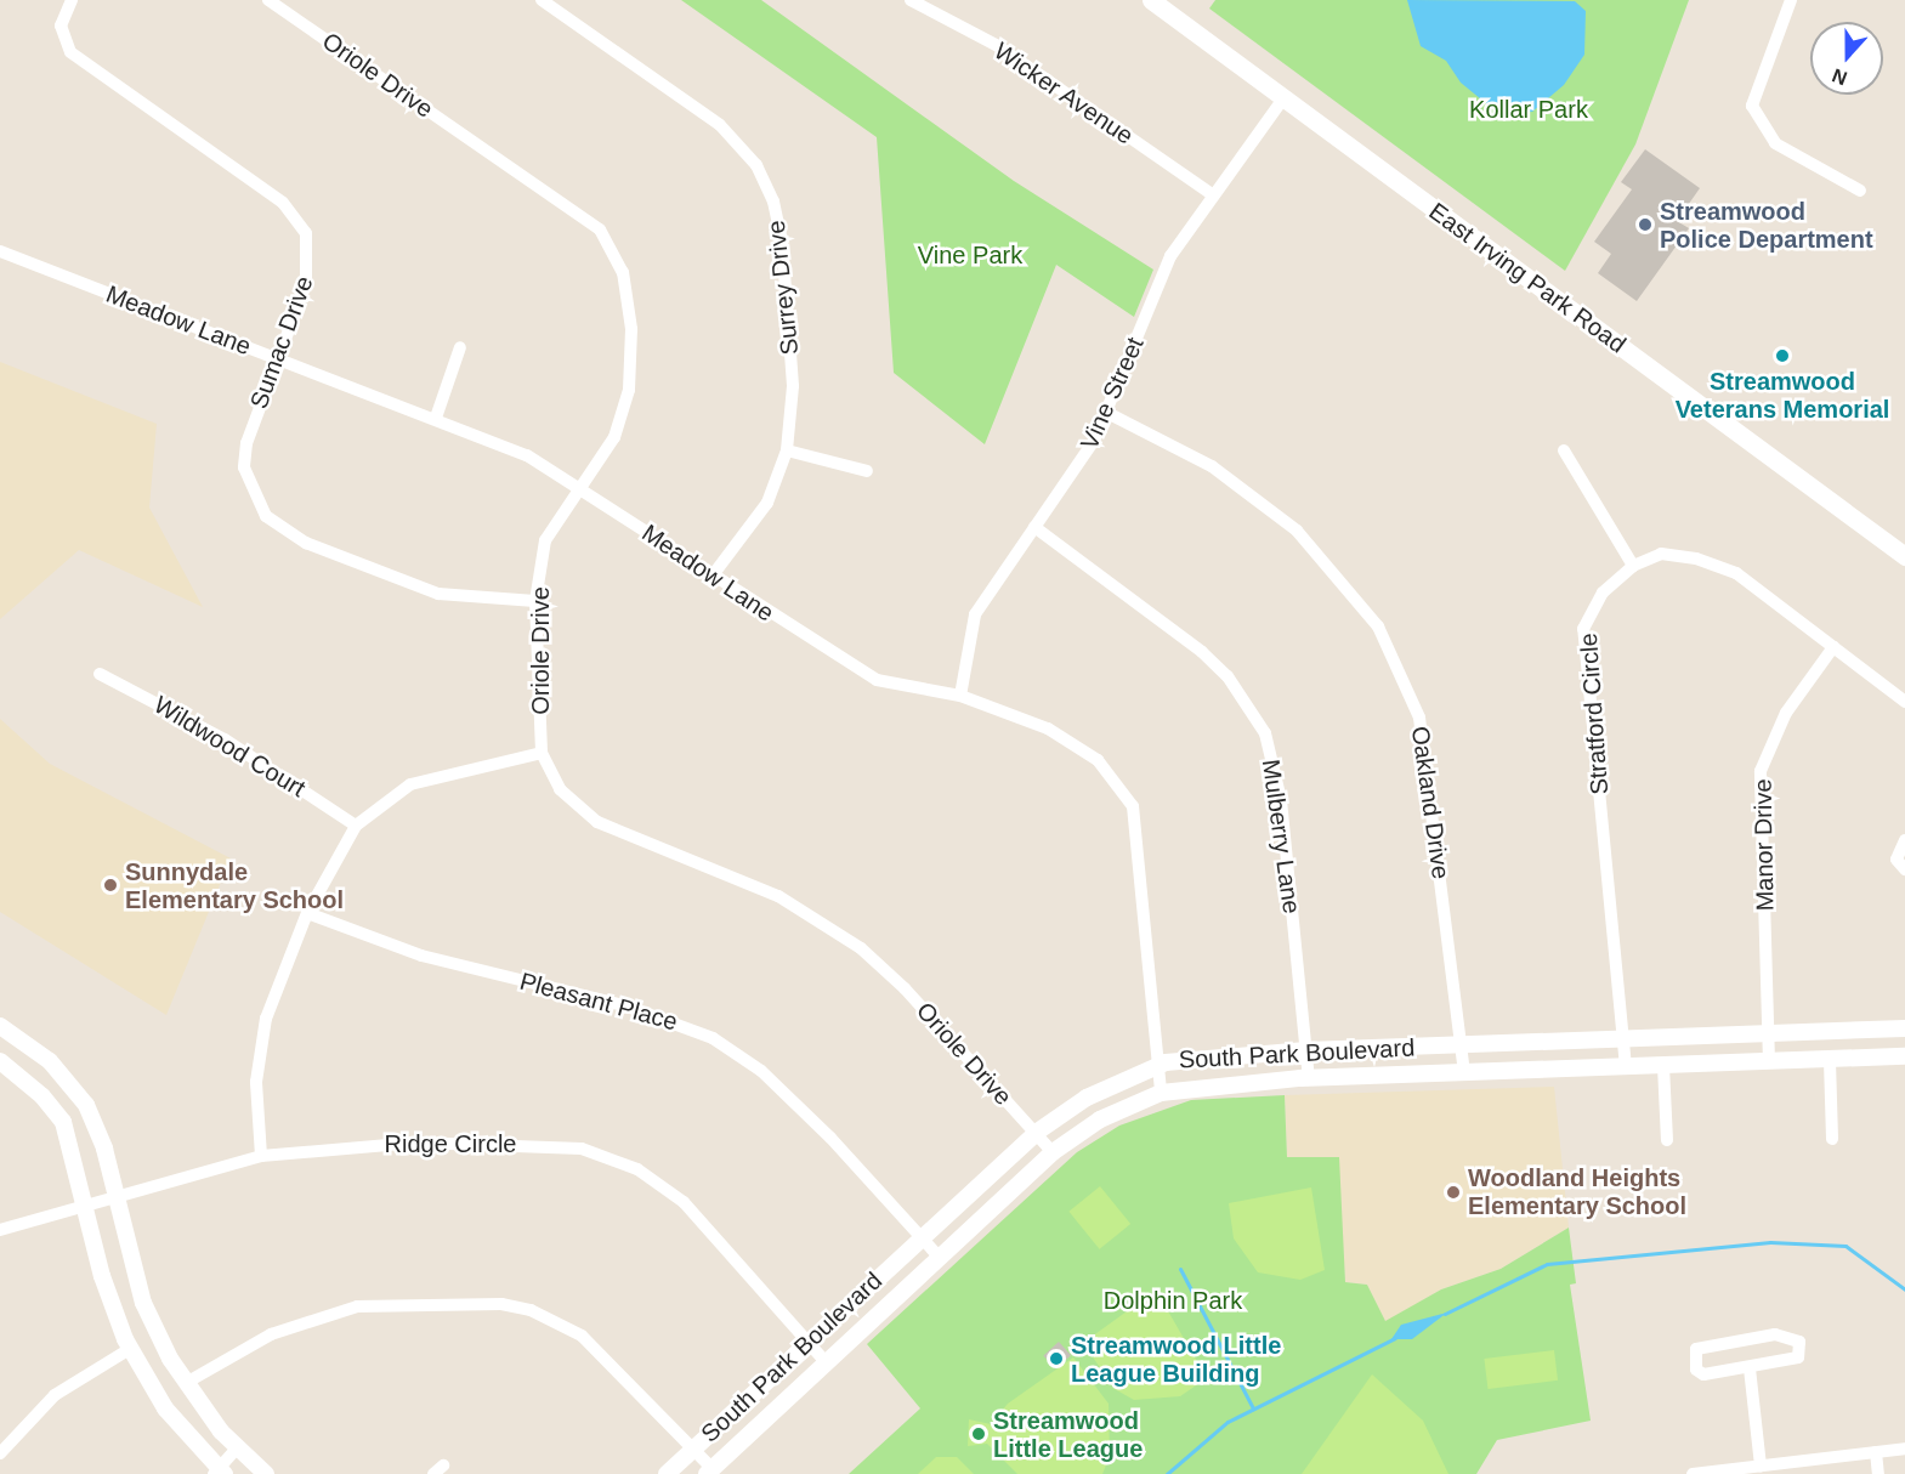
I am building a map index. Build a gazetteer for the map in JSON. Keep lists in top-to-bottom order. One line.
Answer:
{"streets":{"main road":["East Irving Park Road"],"street":["Oriole Drive","Wicker Avenue","Surrey Drive","Meadow Lane","Sumac Drive","Vine Street","Stratford Circle","Wildwood Court","Oakland Drive","Mulberry Lane","Manor Drive","Pleasant Place","South Park Boulevard","Ridge Circle"]},"crossings":[["Oriole Drive","Meadow Lane"],["Oriole Drive","Sumac Drive"],["Oriole Drive","South Park Boulevard"],["Wicker Avenue","Vine Street"],["East Irving Park Road","Vine Street"],["Surrey Drive","Meadow Lane"],["Meadow Lane","Sumac Drive"],["Meadow Lane","Vine Street"],["Meadow Lane","South Park Boulevard"],["Vine Street","Oakland Drive"],["Vine Street","Mulberry Lane"],["Stratford Circle","Manor Drive"],["Stratford Circle","South Park Boulevard"],["Oakland Drive","South Park Boulevard"],["Mulberry Lane","South Park Boulevard"],["Manor Drive","South Park Boulevard"],["Pleasant Place","South Park Boulevard"],["South Park Boulevard","Ridge Circle"]],"parks":["Kollar Park","Vine Park","Dolphin Park"],"places":["Streamwood Police Department","Streamwood Veterans Memorial","Sunnydale Elementary School","Woodland Heights Elementary School","Streamwood Little League Building","Streamwood Little League"],"north":"bottom"}
